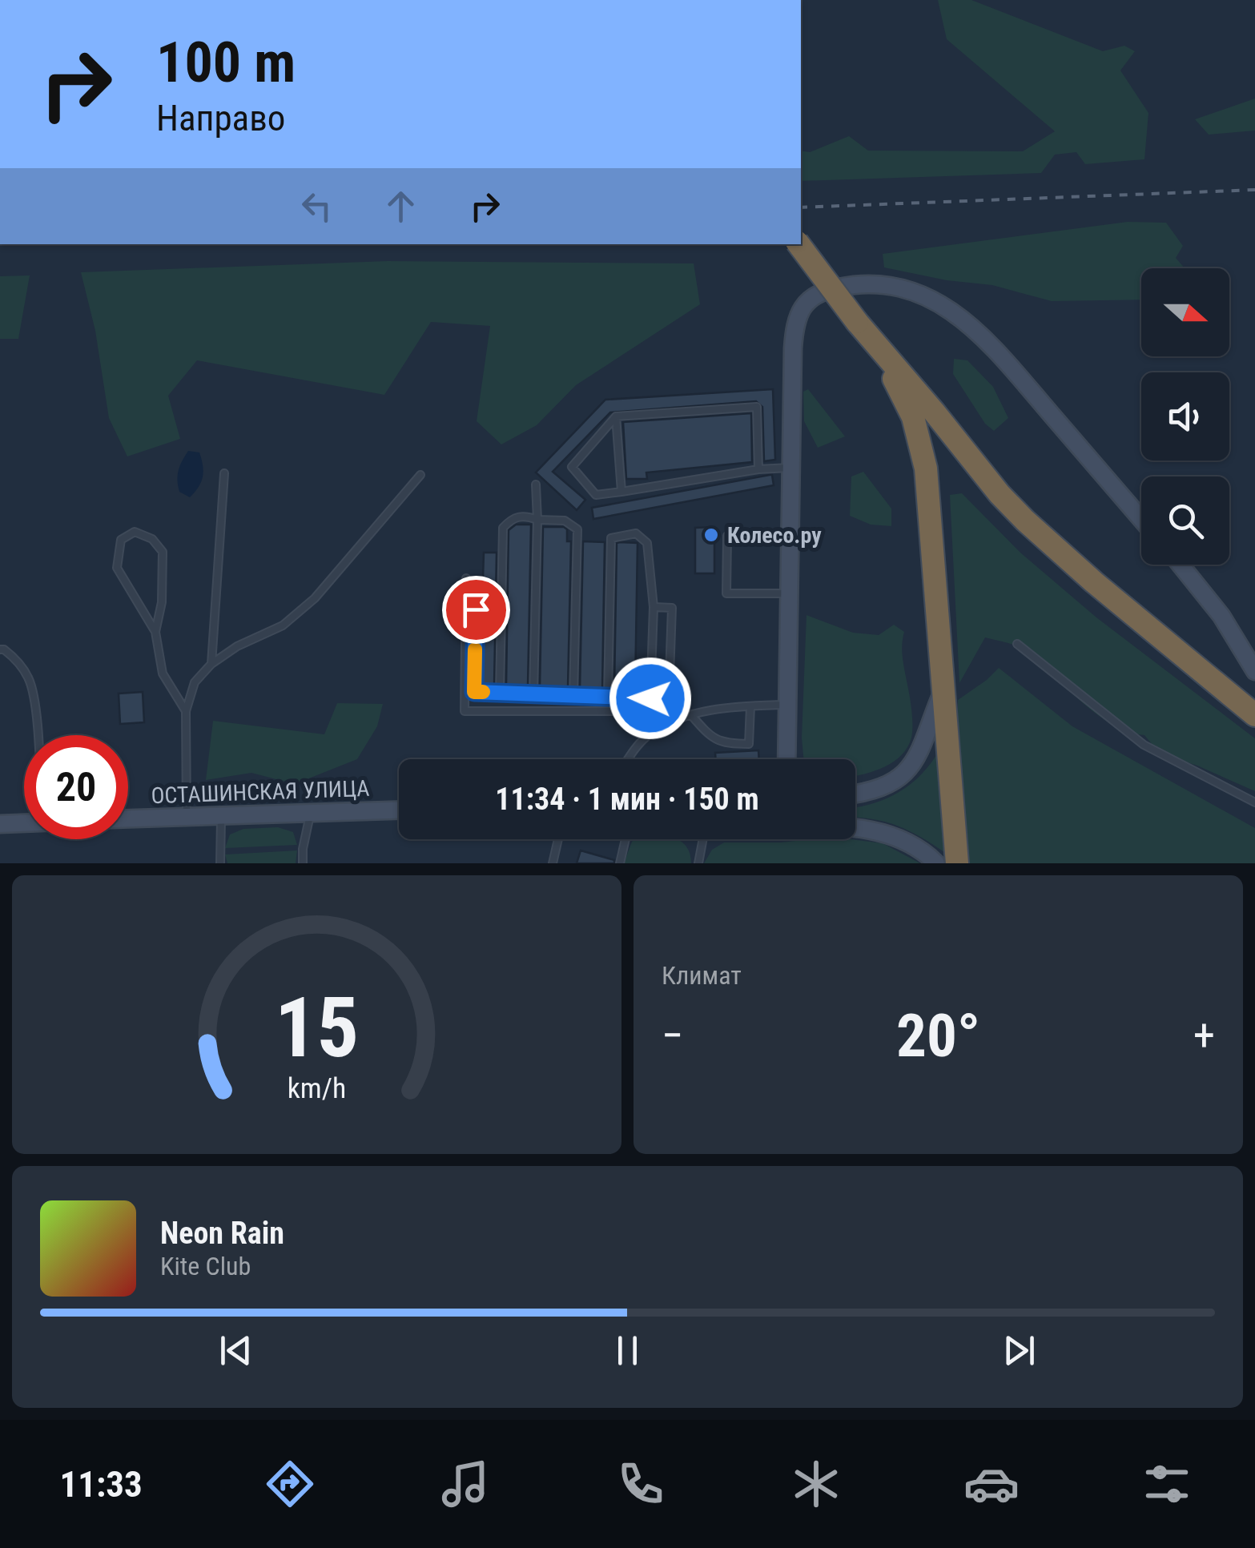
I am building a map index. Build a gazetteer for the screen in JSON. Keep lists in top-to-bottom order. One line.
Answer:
{"streets":{"street":["ОСТАШИНСКАЯ УЛИЦА"]},"places":["Колесо.ру"],"north":"right","page":{"turn":["100 m","Направо"],"limit":"20","trip":"11:34 · 1 мин · 150 m","tile":"Климат","heat":["−","20°","+"],"song":["Neon Rain","Kite Club"],"tabs":"11:33","gauge":["15","km/h"]}}
